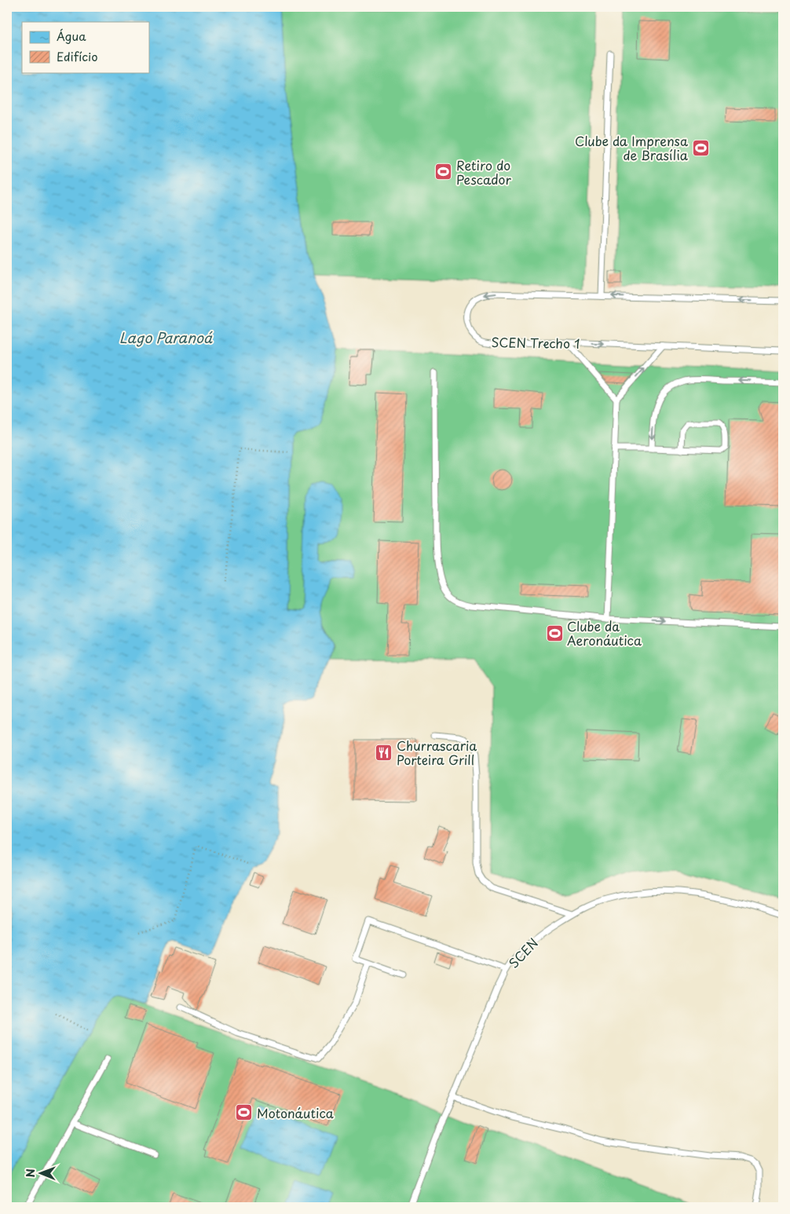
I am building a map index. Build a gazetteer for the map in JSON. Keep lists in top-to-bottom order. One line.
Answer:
{"streets":{"lane":["SCEN Trecho 1","SCEN"]},"water":["Lago Paranoá"],"places":{"sports":["Clube da Imprensa de Brasília","Retiro do Pescador","Clube da Aeronáutica","Motonáutica"],"restaurant":["Churrascaria Porteira Grill"]},"legend":["Água","Edifício"],"north":"left"}
